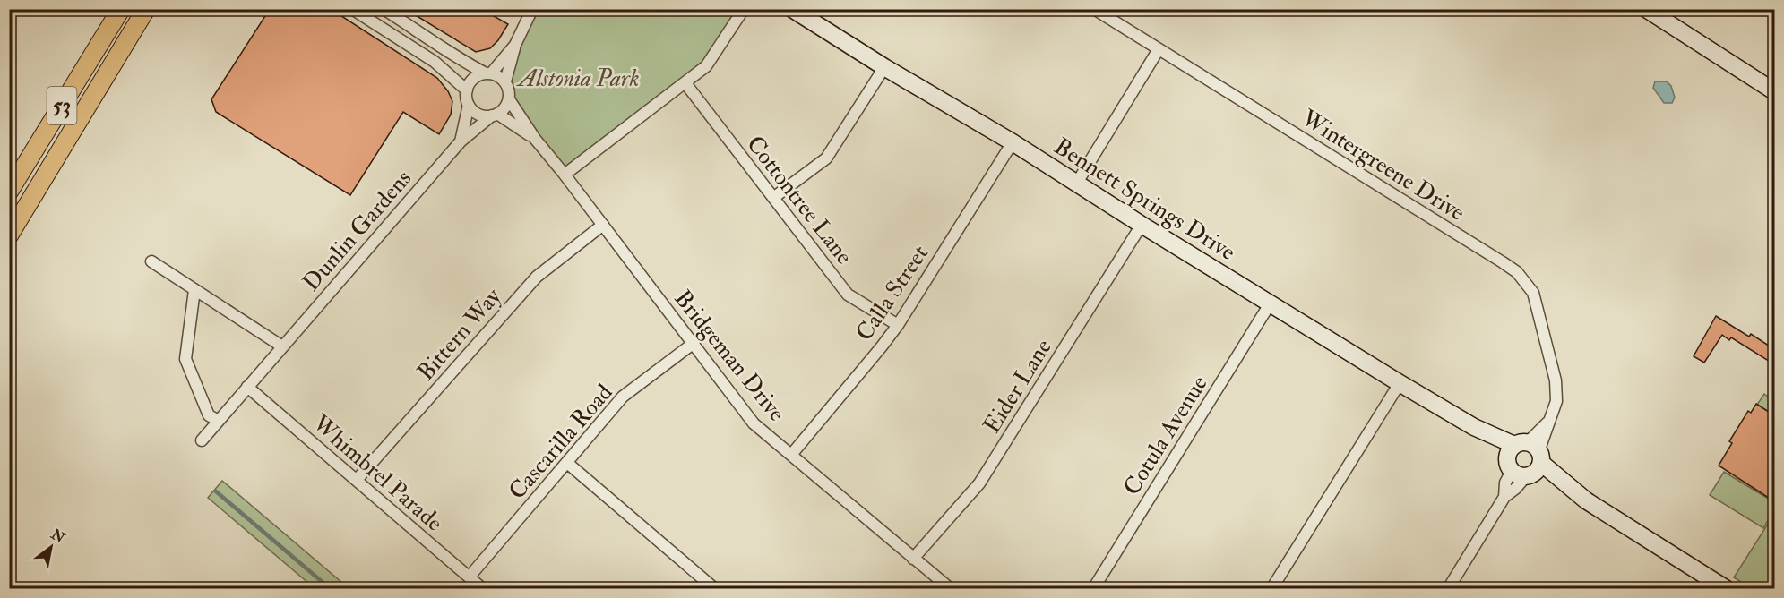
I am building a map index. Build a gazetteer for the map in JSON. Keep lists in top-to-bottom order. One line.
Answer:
{"streets":{"main road":["53"],"street":["Wintergreene Drive","Bennett Springs Drive","Cottontree Lane","Dunlin Gardens","Calla Street","Bittern Way","Bridgeman Drive","Eider Lane","Cotula Avenue","Cascarilla Road","Whimbrel Parade"]},"crossings":[["Wintergreene Drive","Bennett Springs Drive"],["Bennett Springs Drive","Calla Street"],["Bennett Springs Drive","Eider Lane"],["Bennett Springs Drive","Cotula Avenue"],["Cottontree Lane","Calla Street"],["Dunlin Gardens","Bridgeman Drive"],["Dunlin Gardens","Whimbrel Parade"],["Calla Street","Bridgeman Drive"],["Bittern Way","Bridgeman Drive"],["Bittern Way","Whimbrel Parade"],["Bridgeman Drive","Eider Lane"],["Bridgeman Drive","Cascarilla Road"],["Cascarilla Road","Whimbrel Parade"]],"parks":["Alstonia Park"],"north":"top right"}
